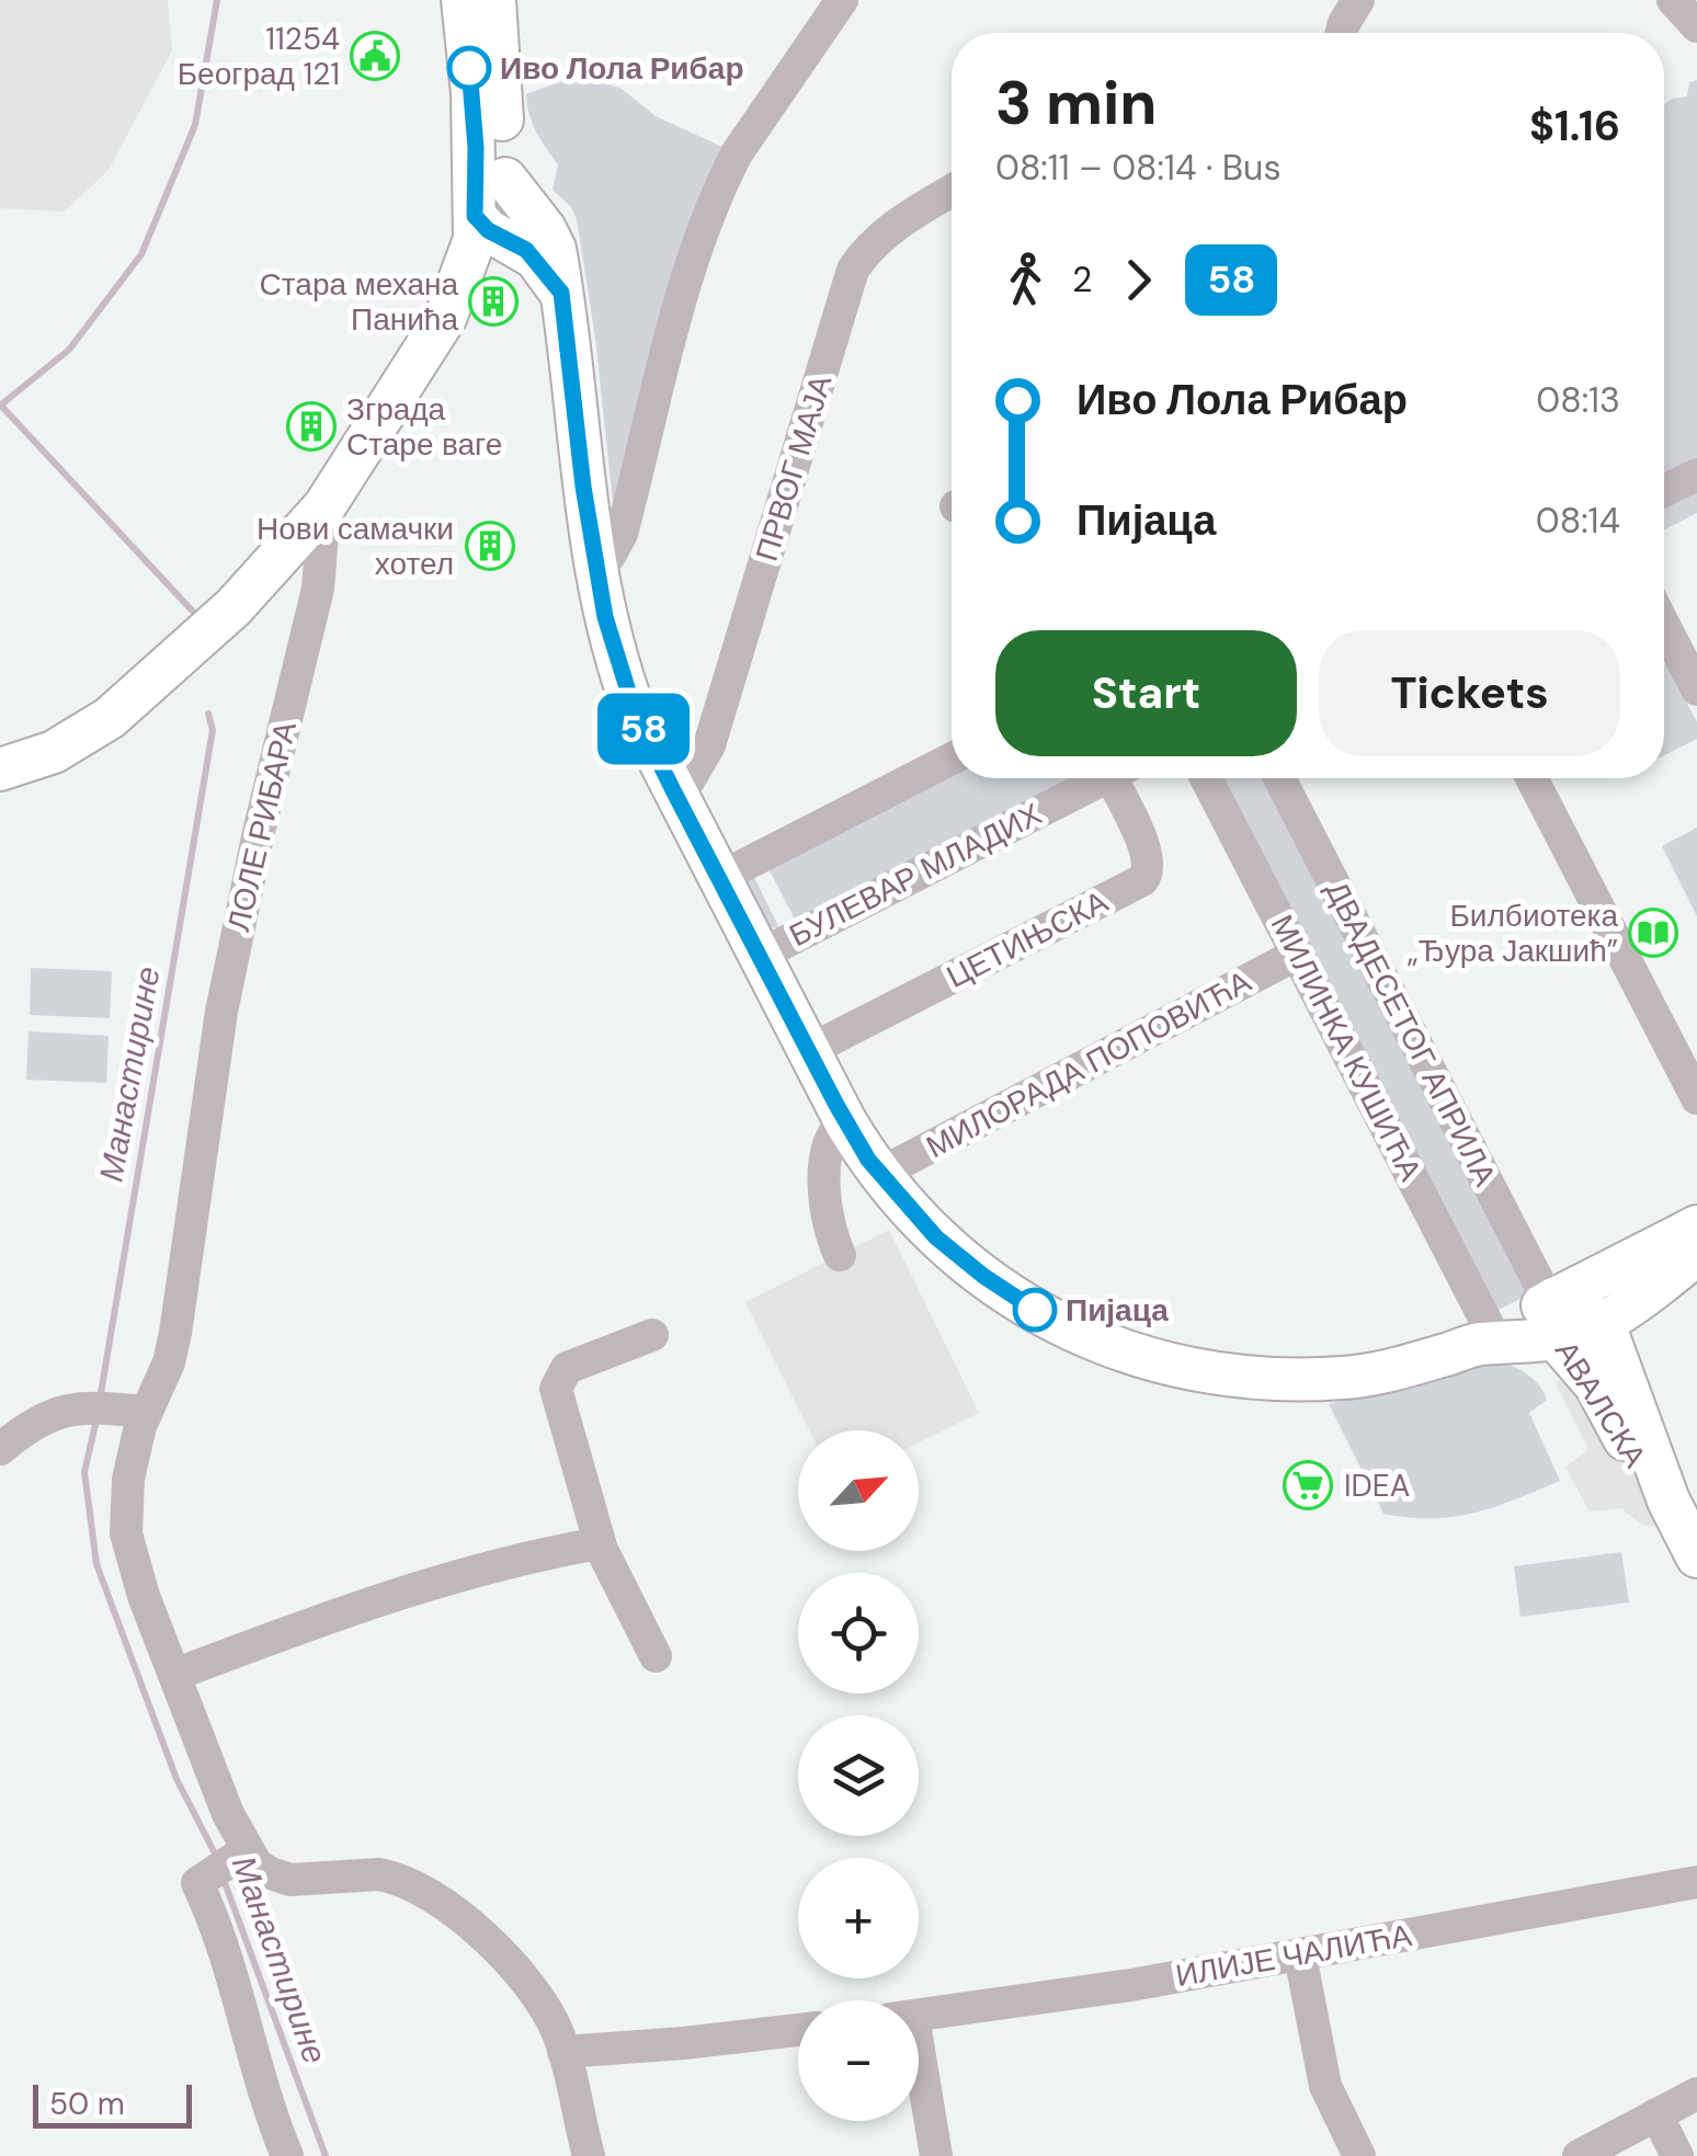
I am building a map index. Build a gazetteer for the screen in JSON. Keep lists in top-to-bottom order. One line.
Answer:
{"streets":{"main road":["ЛОЛЕ РИБАРА","АВАЛСКА"],"street":["ПРВОГ МАЈА","БУЛЕВАР МЛАДИХ","ЦЕТИЊСКА","ДВАДЕСЕТОГ АПРИЛА","МИЛИНКА КУШИЋА","МИЛОРАДА ПОПОВИЋА","ИЛИЈЕ ЧАЛИЋА"]},"crossings":[["ДВАДЕСЕТОГ АПРИЛА","АВАЛСКА"],["МИЛИНКА КУШИЋА","МИЛОРАДА ПОПОВИЋА"]],"water":["Манастирине"],"places":{"public building":["11254 Београд 121"],"other":["Иво Лола Рибар","Пијаца"],"building":["Стара механа Панића","Зграда Старе ваге","Нови самачки хотел"],"library":["Билбиотека „Ђура Јакшић”"],"supermarket":["IDEA"]},"lines":["bus line 58"],"scale_bar":"50 m","north":"top right","page":{"on_map":"58","heading":["3 min","08:11 – 08:14 · Bus","$1.16"],"legs":["2","58"],"list":[{"name":"Иво Лола Рибар","value":"08:13"},{"name":"Пијаца","value":"08:14"}],"buttons":["Start","Tickets"],"map_buttons":["+","−"],"scale":"50 m"}}
